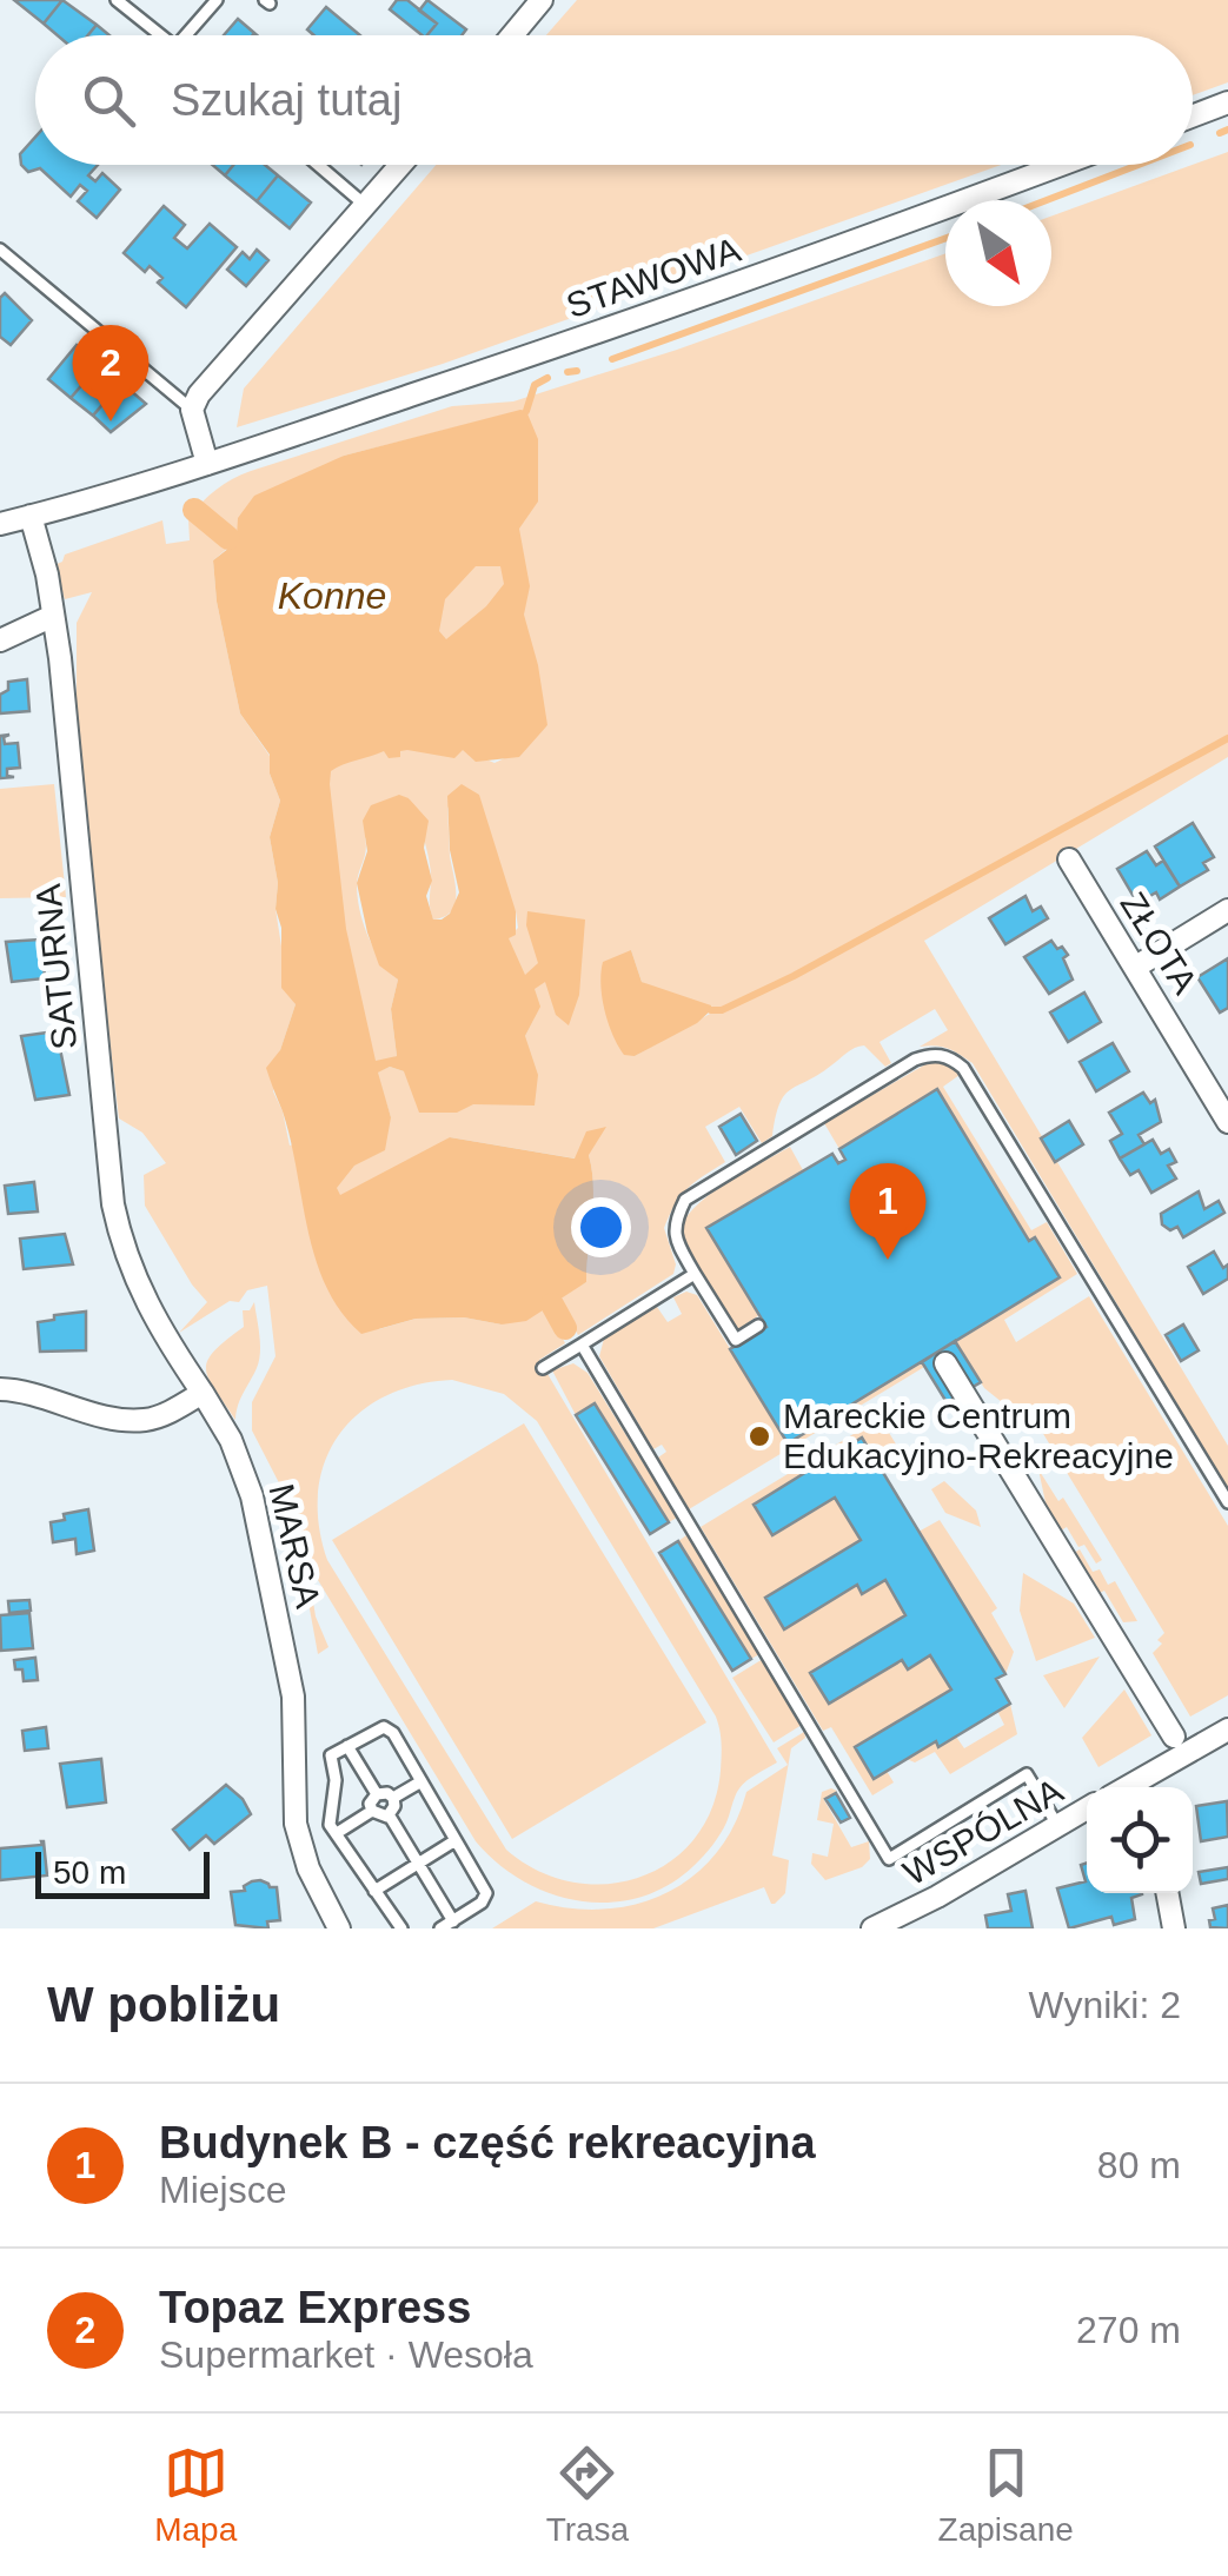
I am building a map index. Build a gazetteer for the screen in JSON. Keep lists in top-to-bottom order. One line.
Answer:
{"streets":{"street":["STAWOWA","ZŁOTA","SATURNA","MARSA","WSPÓLNA"]},"crossings":[["STAWOWA","SATURNA"],["SATURNA","MARSA"]],"water":["Konne"],"places":["Mareckie Centrum Edukacyjno-Rekreacyjne"],"scale_bar":"50 m","north":"bottom right","page":{"search":"Szukaj tutaj","pins":["2","1"],"scale":"50 m","heading":["W pobliżu","Wyniki: 2"],"list":[{"mark":"1","name":"Budynek B - część rekreacyjna","note":"Miejsce","value":"80 m"},{"mark":"2","name":"Topaz Express","note":"Supermarket · Wesoła","value":"270 m"}],"nav":["Mapa","Trasa","Zapisane"]}}
